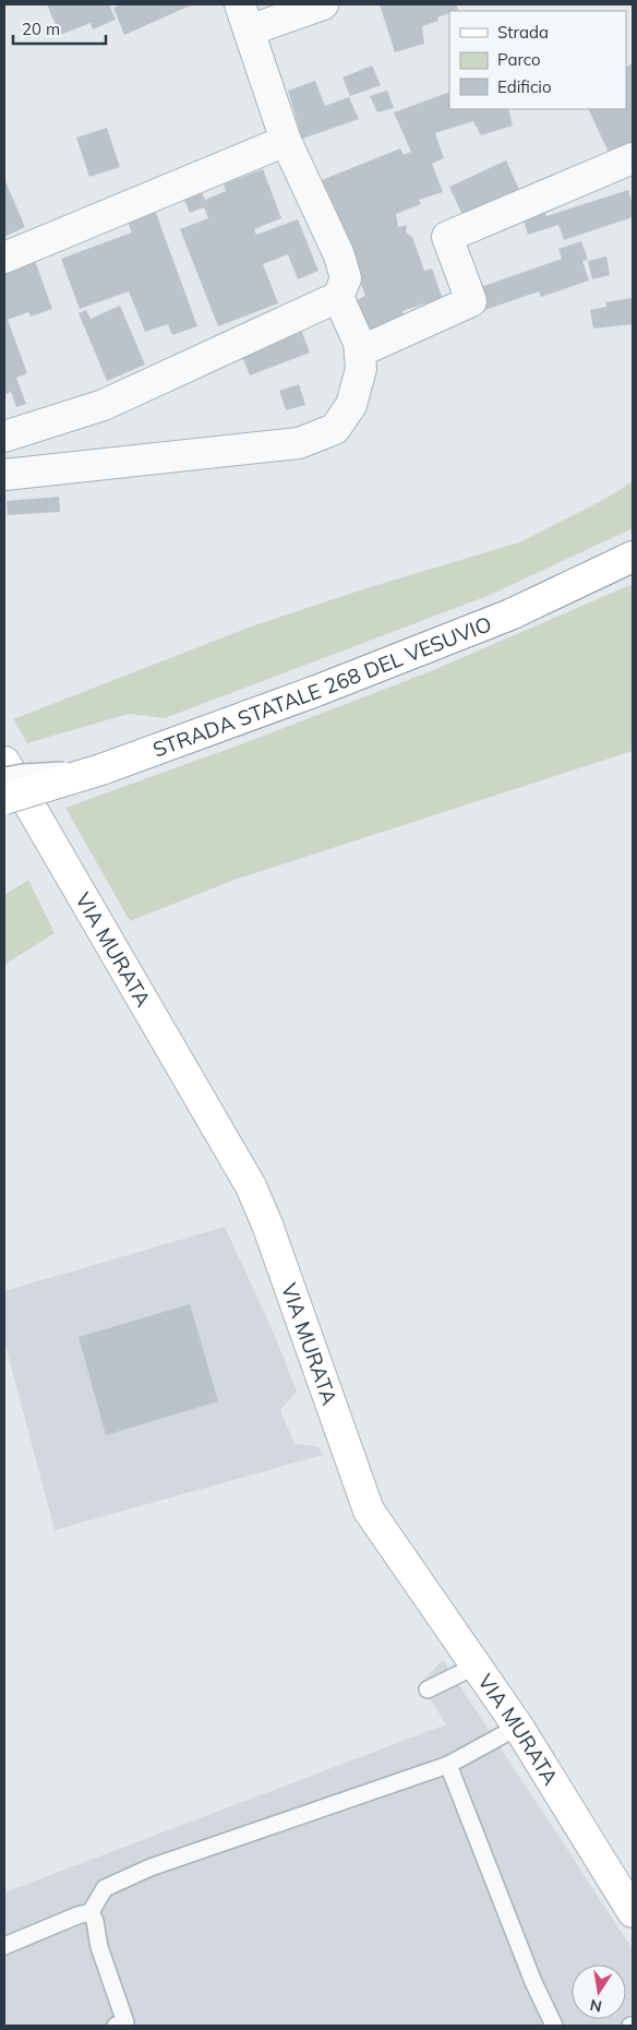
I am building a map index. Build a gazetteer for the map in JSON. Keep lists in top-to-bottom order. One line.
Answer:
{"streets":{"main road":["STRADA STATALE 268 DEL VESUVIO","VIA MURATA"]},"legend":["Strada","Parco","Edificio"],"scale_bar":"20 m","north":"bottom"}
